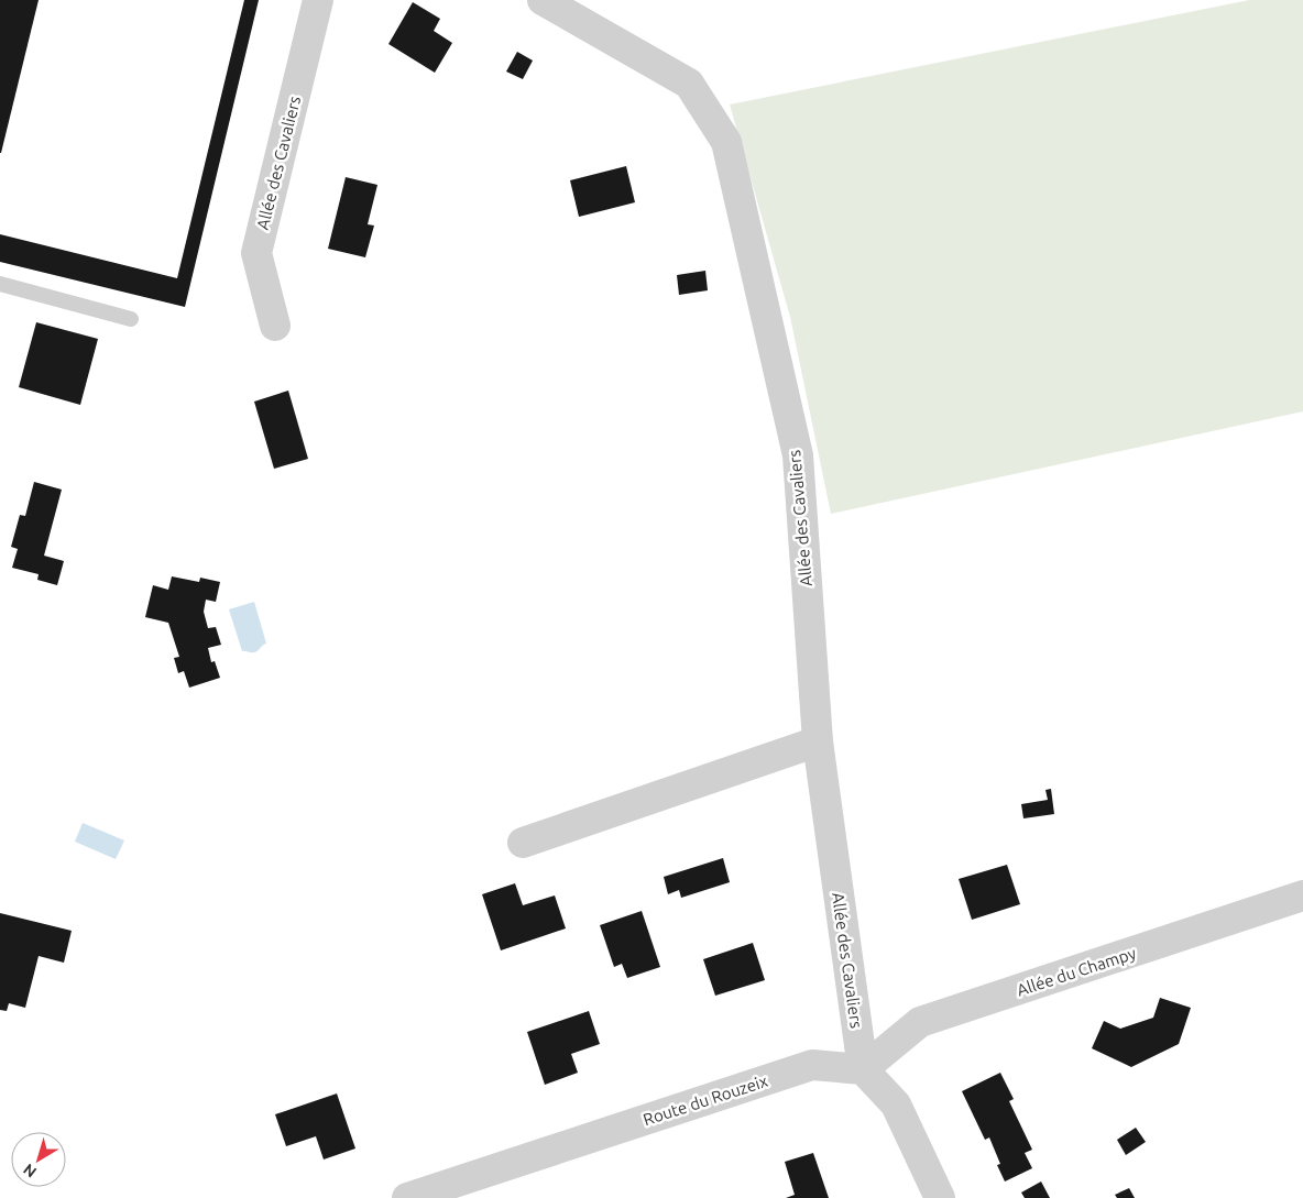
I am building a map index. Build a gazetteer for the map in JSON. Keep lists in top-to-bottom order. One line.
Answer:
{"streets":{"street":["Allée des Cavaliers","Allée du Champy","Route du Rouzeix"]},"crossings":[["Allée des Cavaliers","Allée du Champy"],["Allée des Cavaliers","Route du Rouzeix"],["Allée du Champy","Route du Rouzeix"]],"north":"bottom left"}
